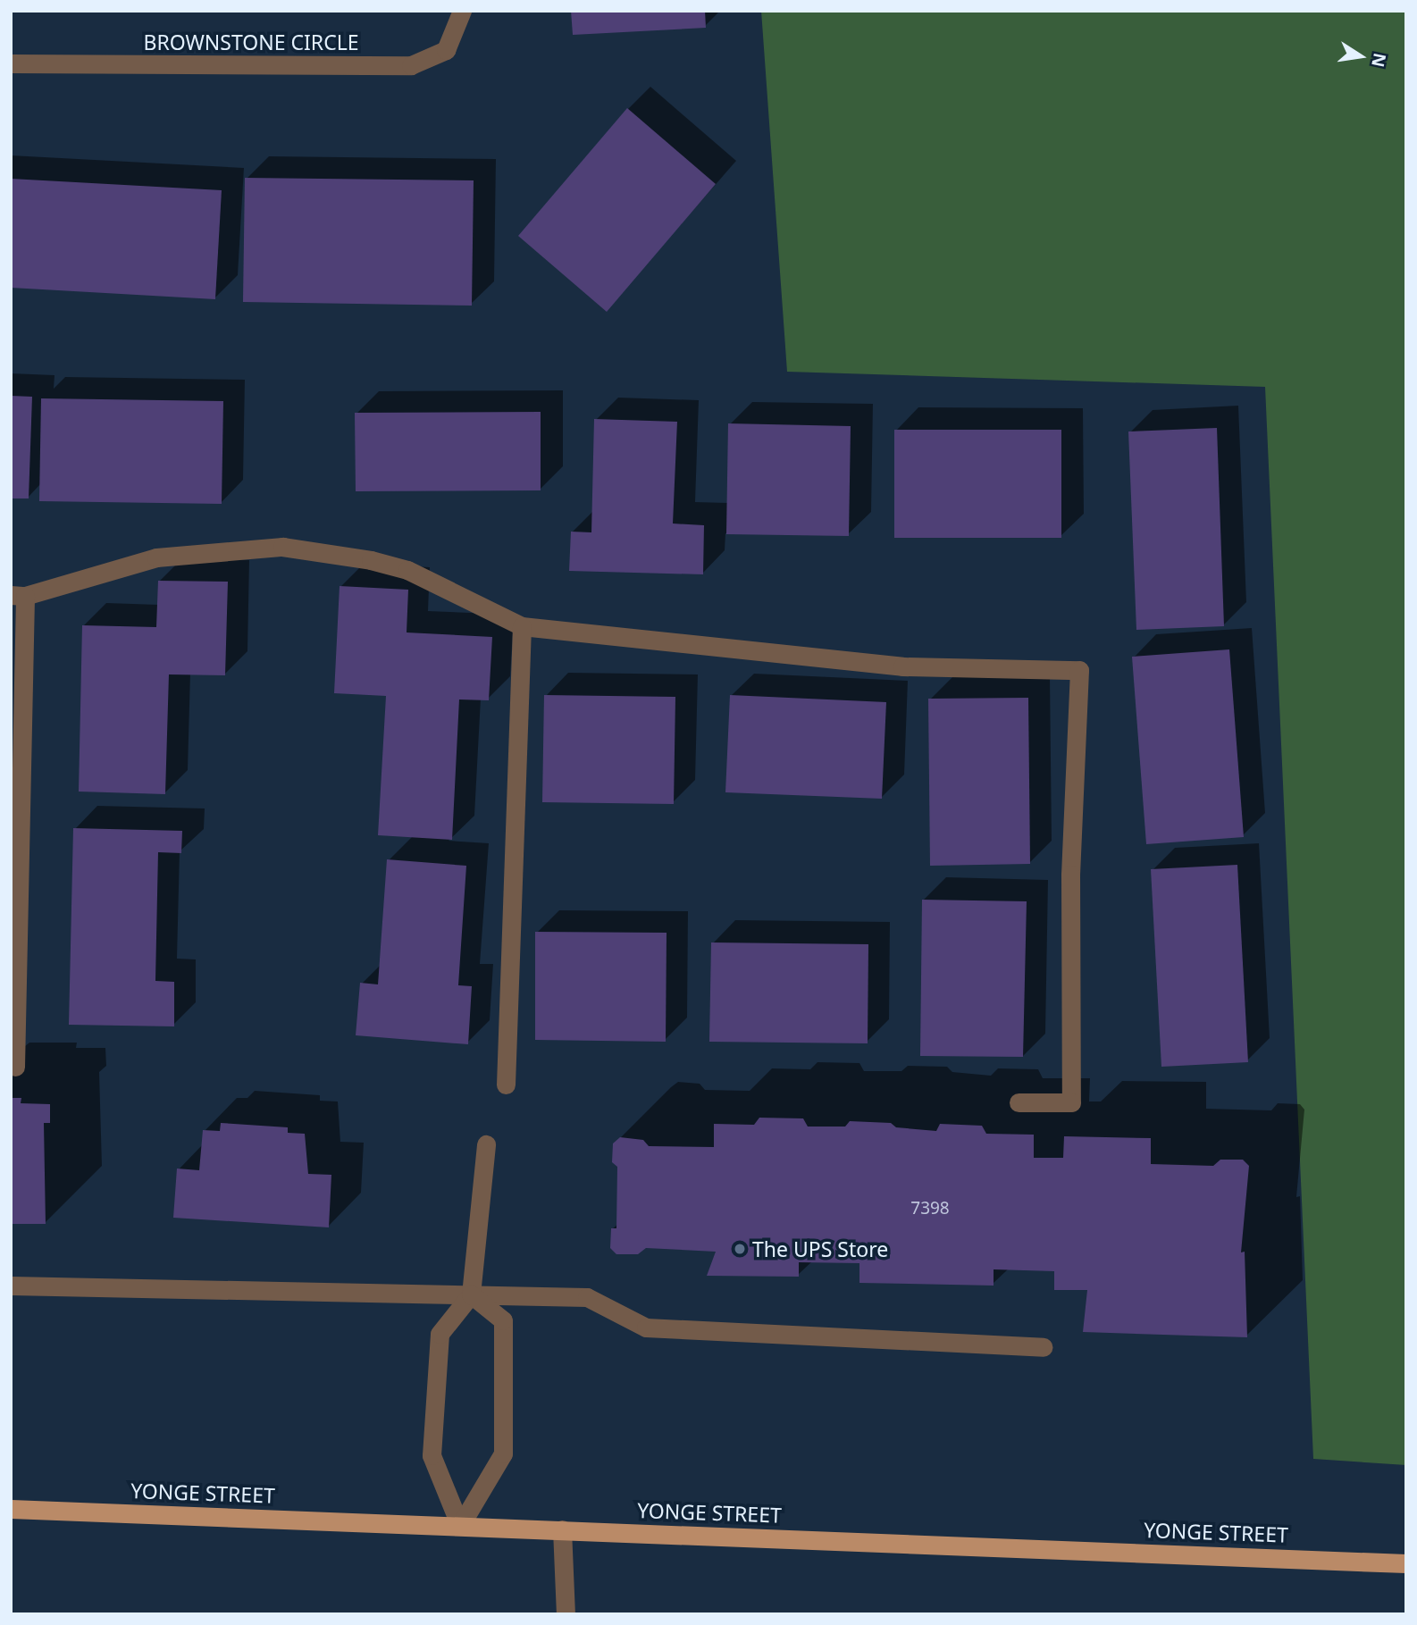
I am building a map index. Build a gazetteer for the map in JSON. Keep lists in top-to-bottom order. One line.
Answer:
{"streets":{"main road":["YONGE STREET"],"street":["BROWNSTONE CIRCLE"]},"places":["The UPS Store"],"house_numbers":["7398"],"north":"right"}
